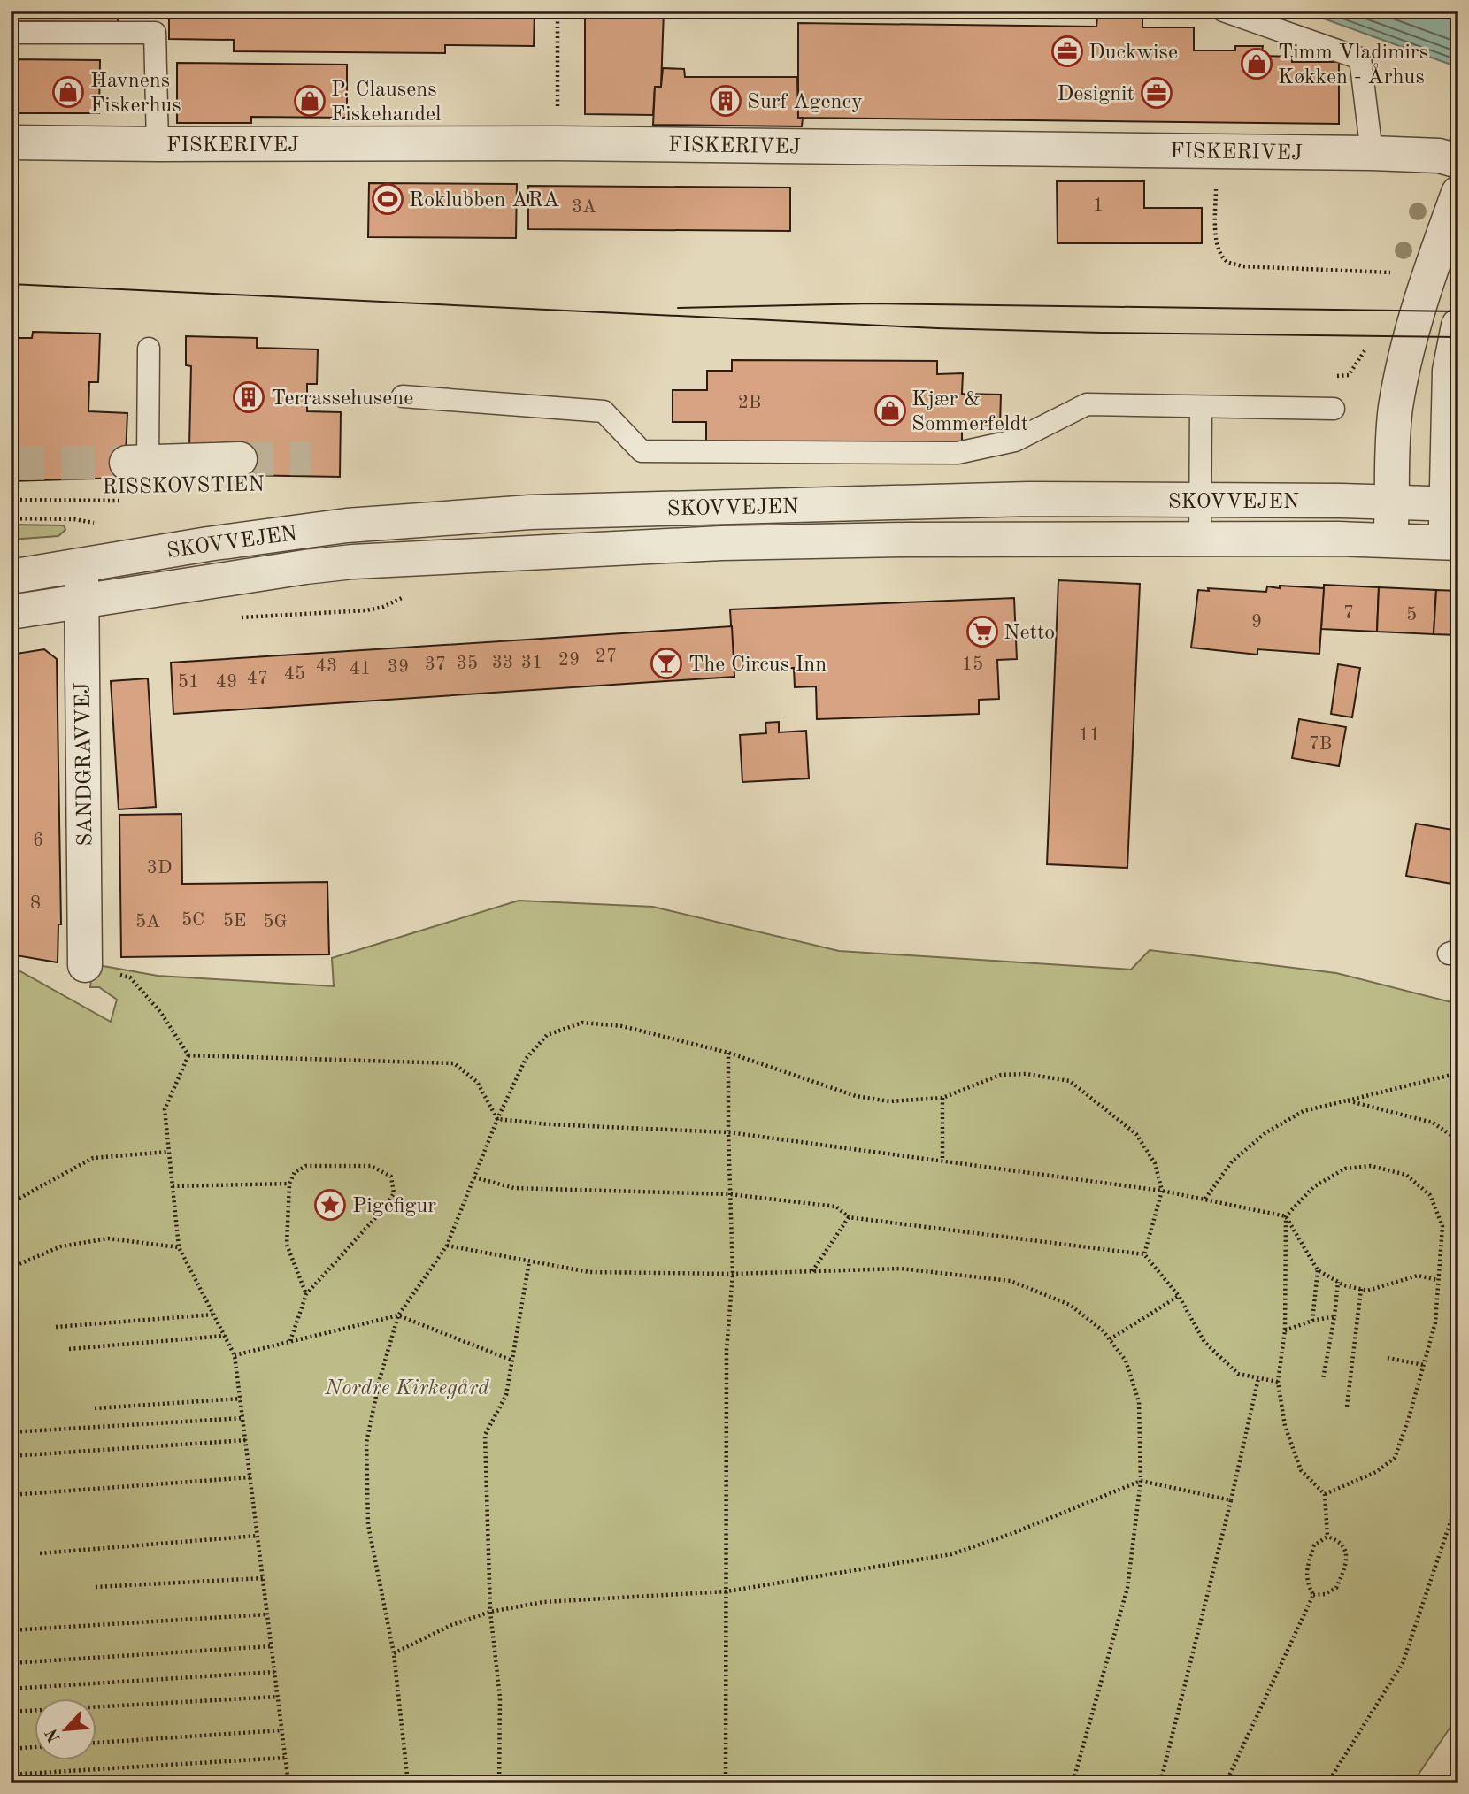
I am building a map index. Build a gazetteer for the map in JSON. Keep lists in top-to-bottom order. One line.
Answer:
{"streets":{"street":["FISKERIVEJ","SKOVVEJEN","SANDGRAVVEJ"],"path":["RISSKOVSTIEN"]},"crossings":[["SKOVVEJEN","SANDGRAVVEJ"]],"parks":["Nordre Kirkegård"],"places":{"office":["Duckwise","Designit"],"shop":["Timm Vladimirs Køkken - Århus","Havnens Fiskerhus","P. Clausens Fiskehandel","Kjær & Sommerfeldt"],"building":["Surf Agency","Terrassehusene"],"sports":["Roklubben ARA"],"supermarket":["Netto"],"bar":["The Circus Inn"],"place":["Pigefigur"]},"house_numbers":["1","3A","2B","7","5","9","27","29","33","31","35","37","15","43","39","41","45","47","51","49","11","7B","6","3D","8","5C","5E","5A","5G"],"north":"bottom left"}
